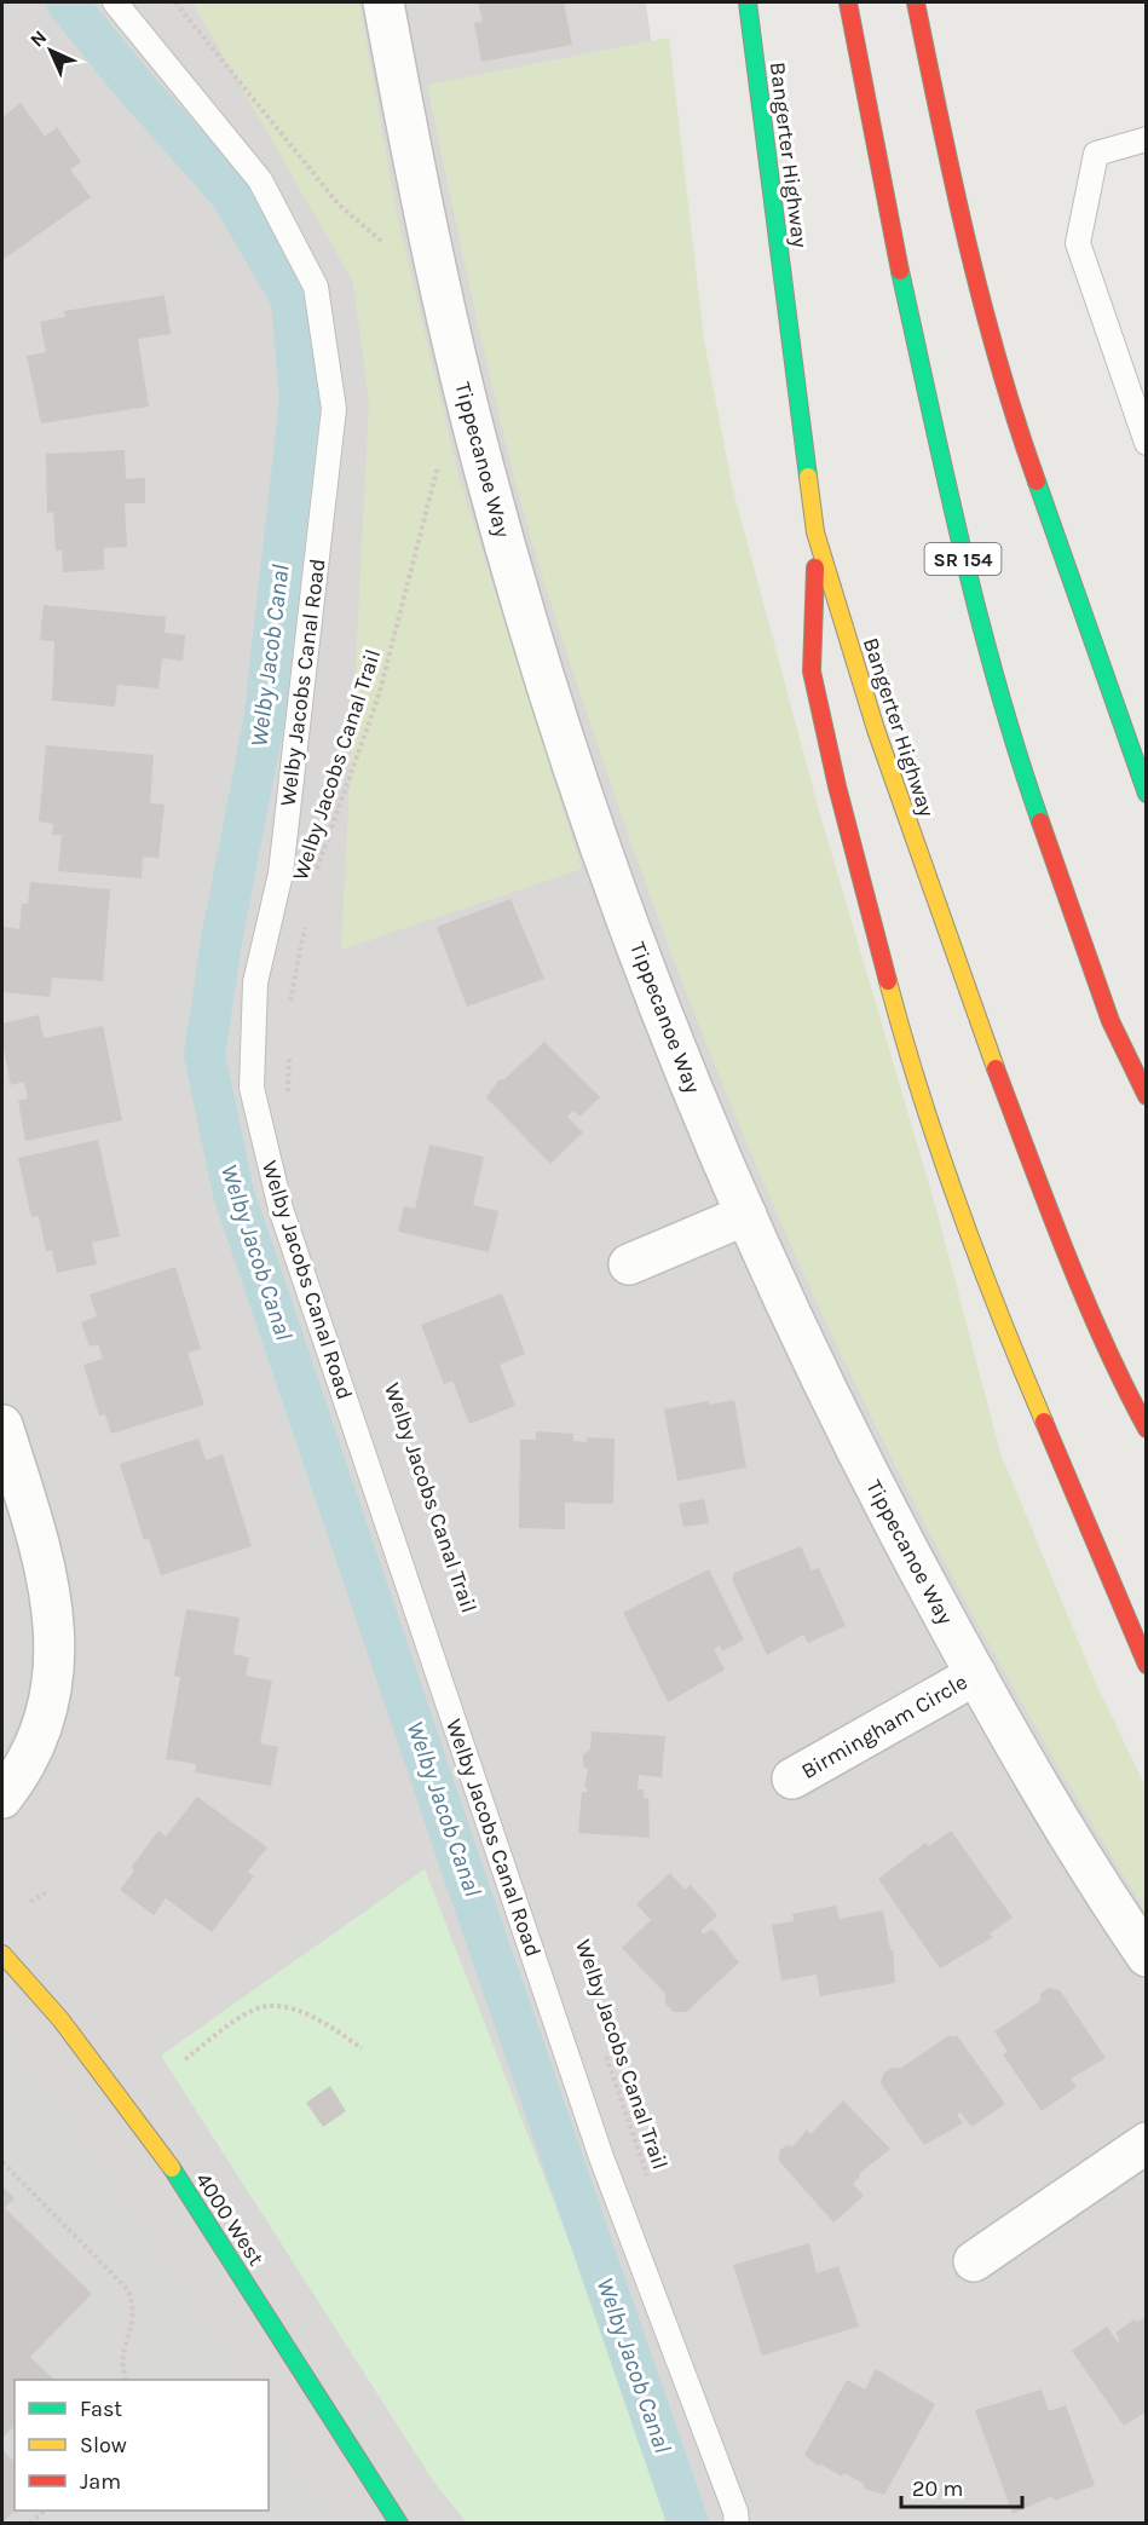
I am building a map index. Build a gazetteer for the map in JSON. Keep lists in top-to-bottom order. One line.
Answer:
{"streets":{"main road":["Bangerter Highway","SR 154","4000 West"],"street":["Tippecanoe Way","Birmingham Circle"],"lane":["Welby Jacobs Canal Road"],"path":["Welby Jacobs Canal Trail"]},"crossings":[["Tippecanoe Way","Birmingham Circle"]],"water":["Welby Jacob Canal"],"legend":["Fast","Slow","Jam"],"scale_bar":"20 m","north":"top left"}
